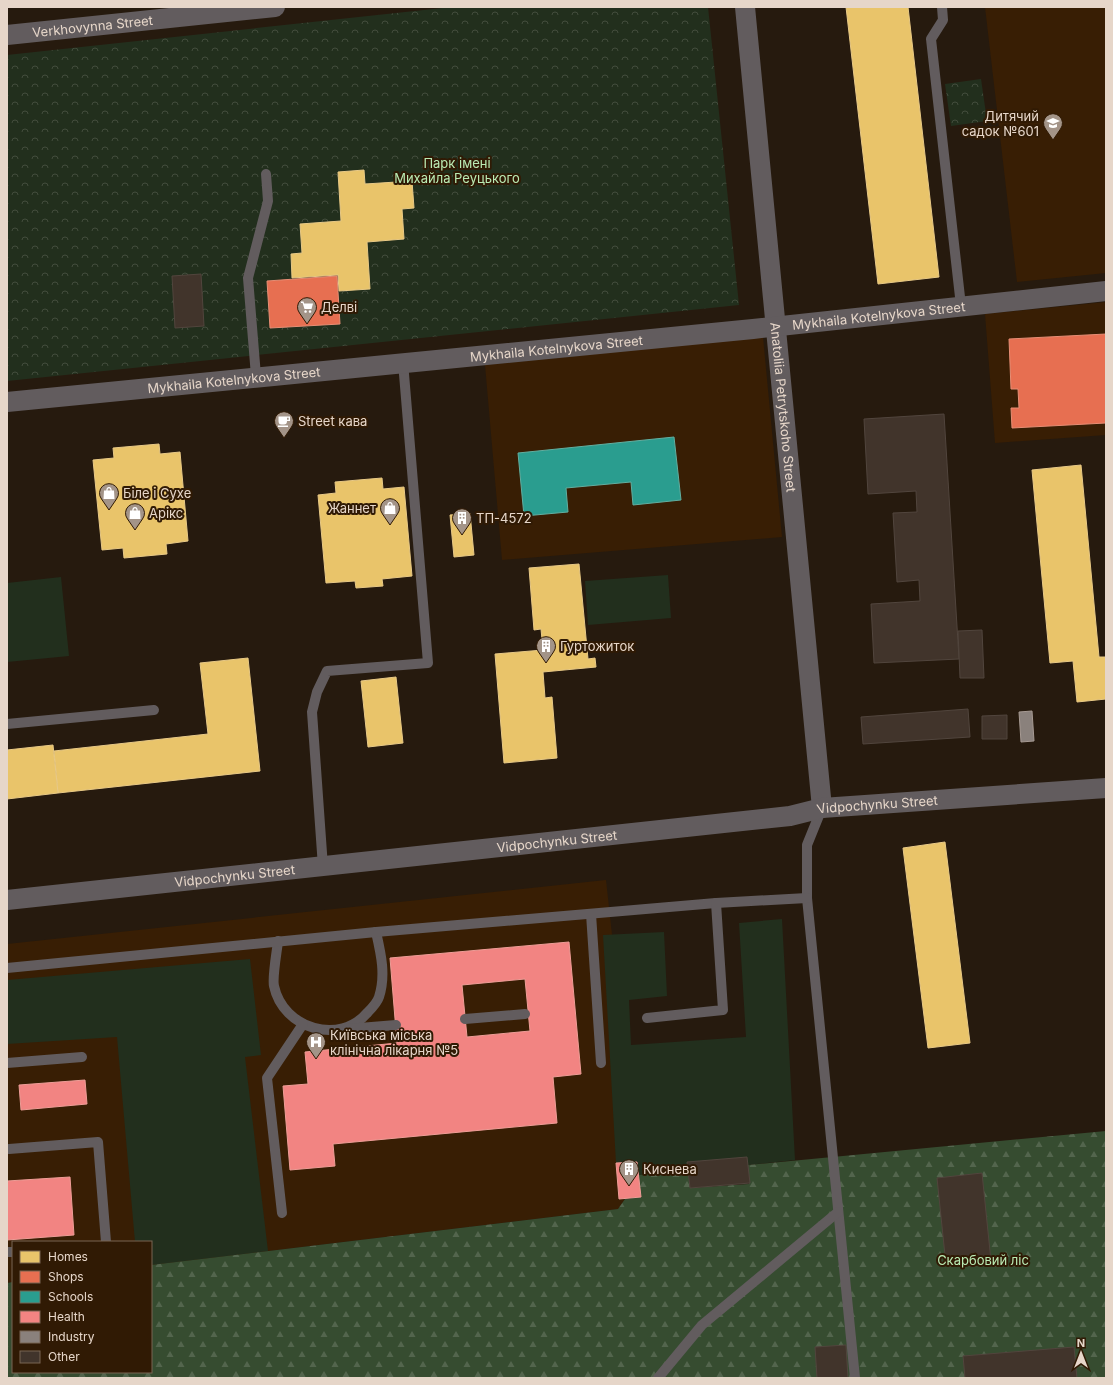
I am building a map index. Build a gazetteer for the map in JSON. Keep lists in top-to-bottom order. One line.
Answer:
{"streets":{"street":["Verkhovynna Street","Mykhaila Kotelnykova Street","Anatoliia Petrytskoho Street","Vidpochynku Street"]},"crossings":[["Mykhaila Kotelnykova Street","Anatoliia Petrytskoho Street"],["Anatoliia Petrytskoho Street","Vidpochynku Street"]],"parks":["Парк імені Михайла Реуцького","Скарбовий ліс"],"places":{"school or university":["Дитячий садок №601"],"supermarket":["Делві"],"cafe":["Street кава"],"shop":["Біле і Сухе","Жаннет","Арікс"],"building":["ТП-4572","Гуртожиток","Киснева"],"hospital":["Київська міська клінічна лікарня №5"]},"legend":["Homes","Shops","Schools","Health","Industry","Other"],"north":"top"}
